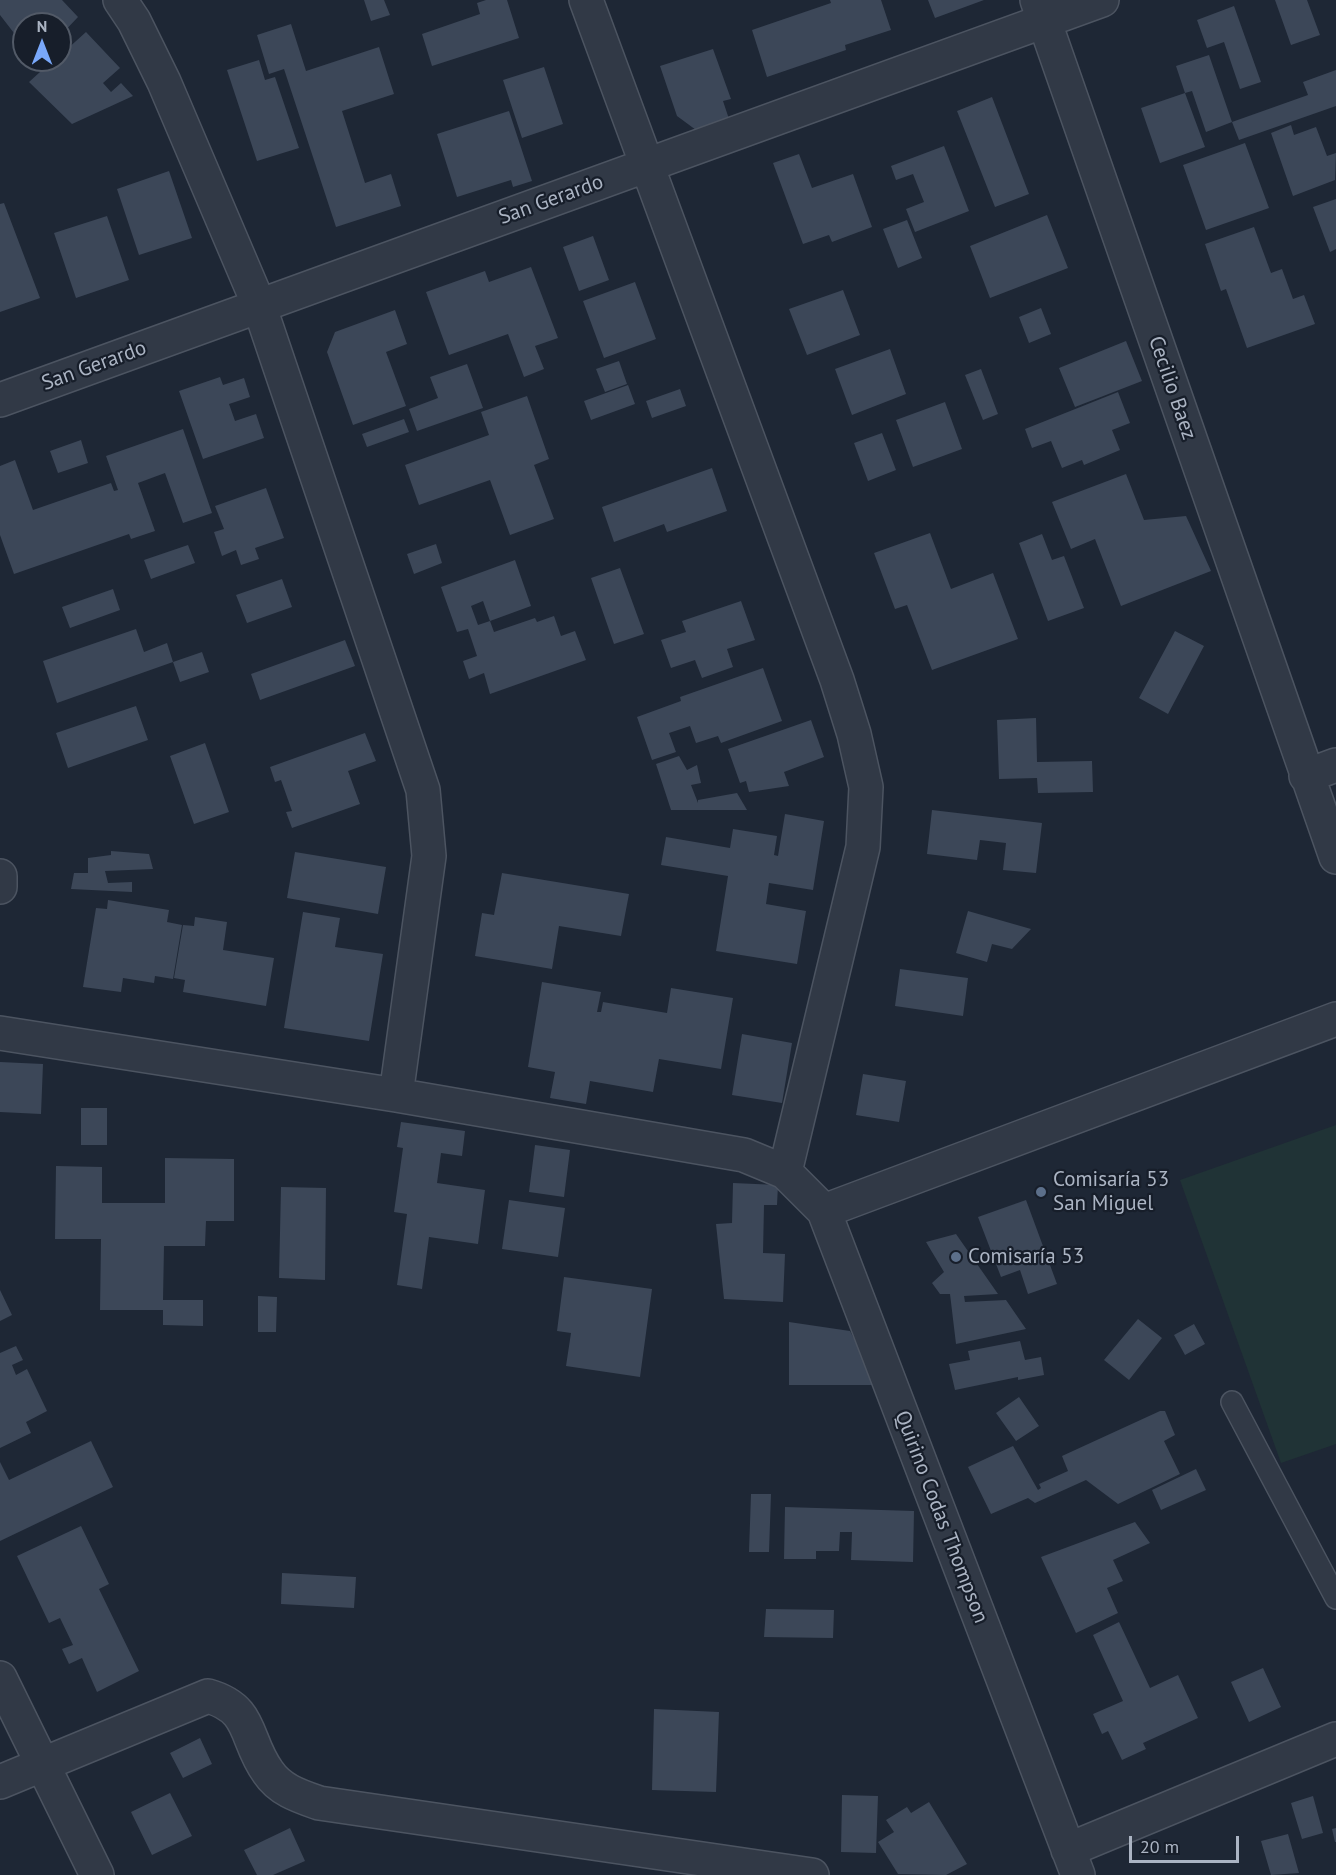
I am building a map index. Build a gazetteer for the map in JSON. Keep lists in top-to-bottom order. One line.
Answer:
{"streets":{"street":["San Gerardo","Cecilio Baez","Quirino Codas Thompson"]},"crossings":[["San Gerardo","Cecilio Baez"]],"places":["Comisaría 53 San Miguel","Comisaría 53"],"scale_bar":"20 m","north":"top"}
